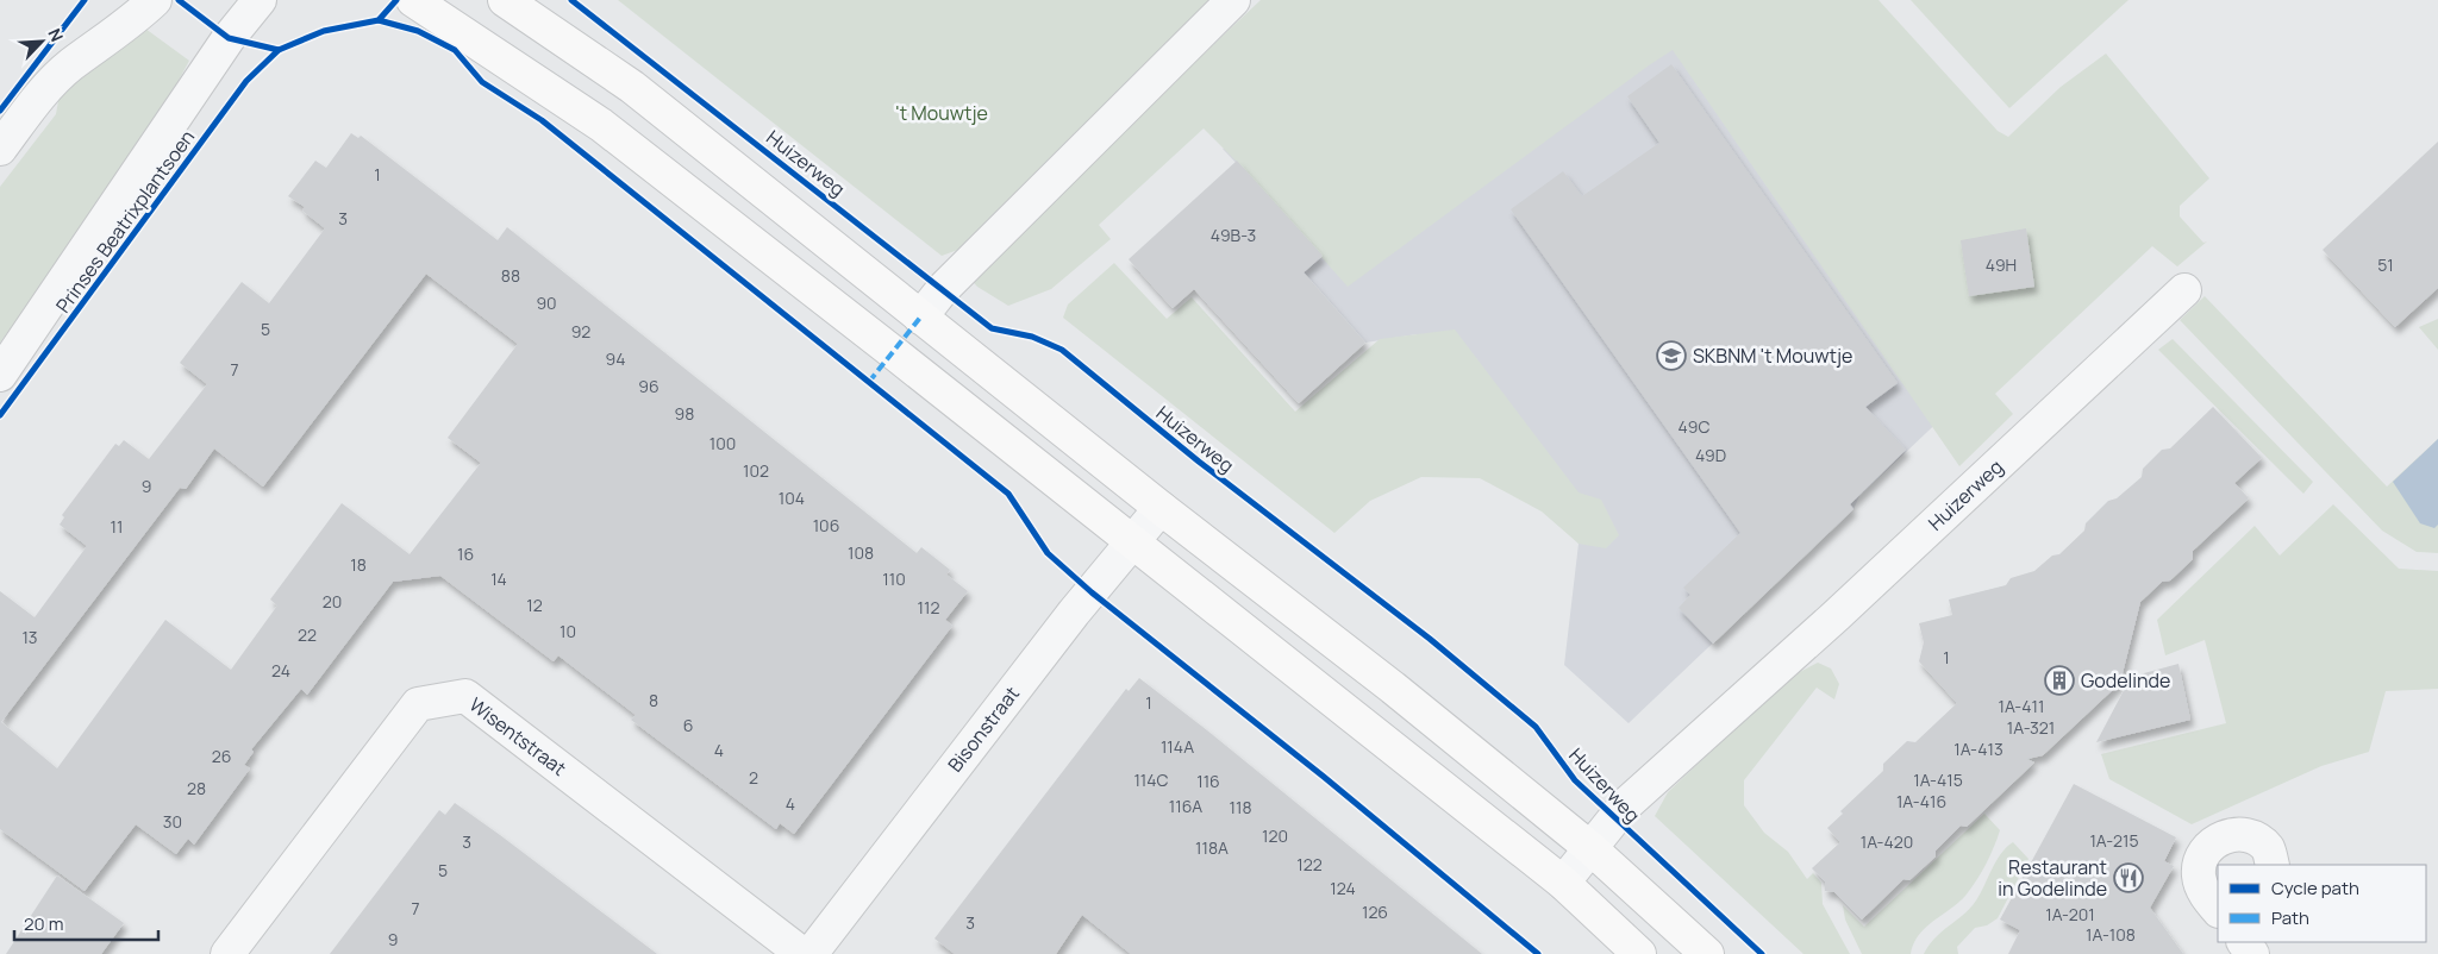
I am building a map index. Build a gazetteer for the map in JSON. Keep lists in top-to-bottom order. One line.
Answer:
{"streets":{"street":["Huizerweg","Prinses Beatrixplantsoen","Bisonstraat","Wisentstraat"]},"parks":["'t Mouwtje"],"places":{"school or university":["SKBNM 't Mouwtje"],"building":["Godelinde"],"restaurant":["Restaurant in Godelinde"]},"house_numbers":["1","3","49B-3","49H","51","88","90","5","92","94","7","96","98","49C","100","49D","102","9","104","106","11","108","16","18","14","110","20","12","112","10","22","13","1","24","8","1","1A-411","6","1A-321","114A","1A-413","4","26","2","114C","1A-415","116","28","1A-416","4","116A","118","30","120","1A-215","3","1A-420","118A","122","5","124","7","126","1A-201","3","1A-108","9"],"legend":["Cycle path","Path"],"scale_bar":"20 m","north":"top right"}
